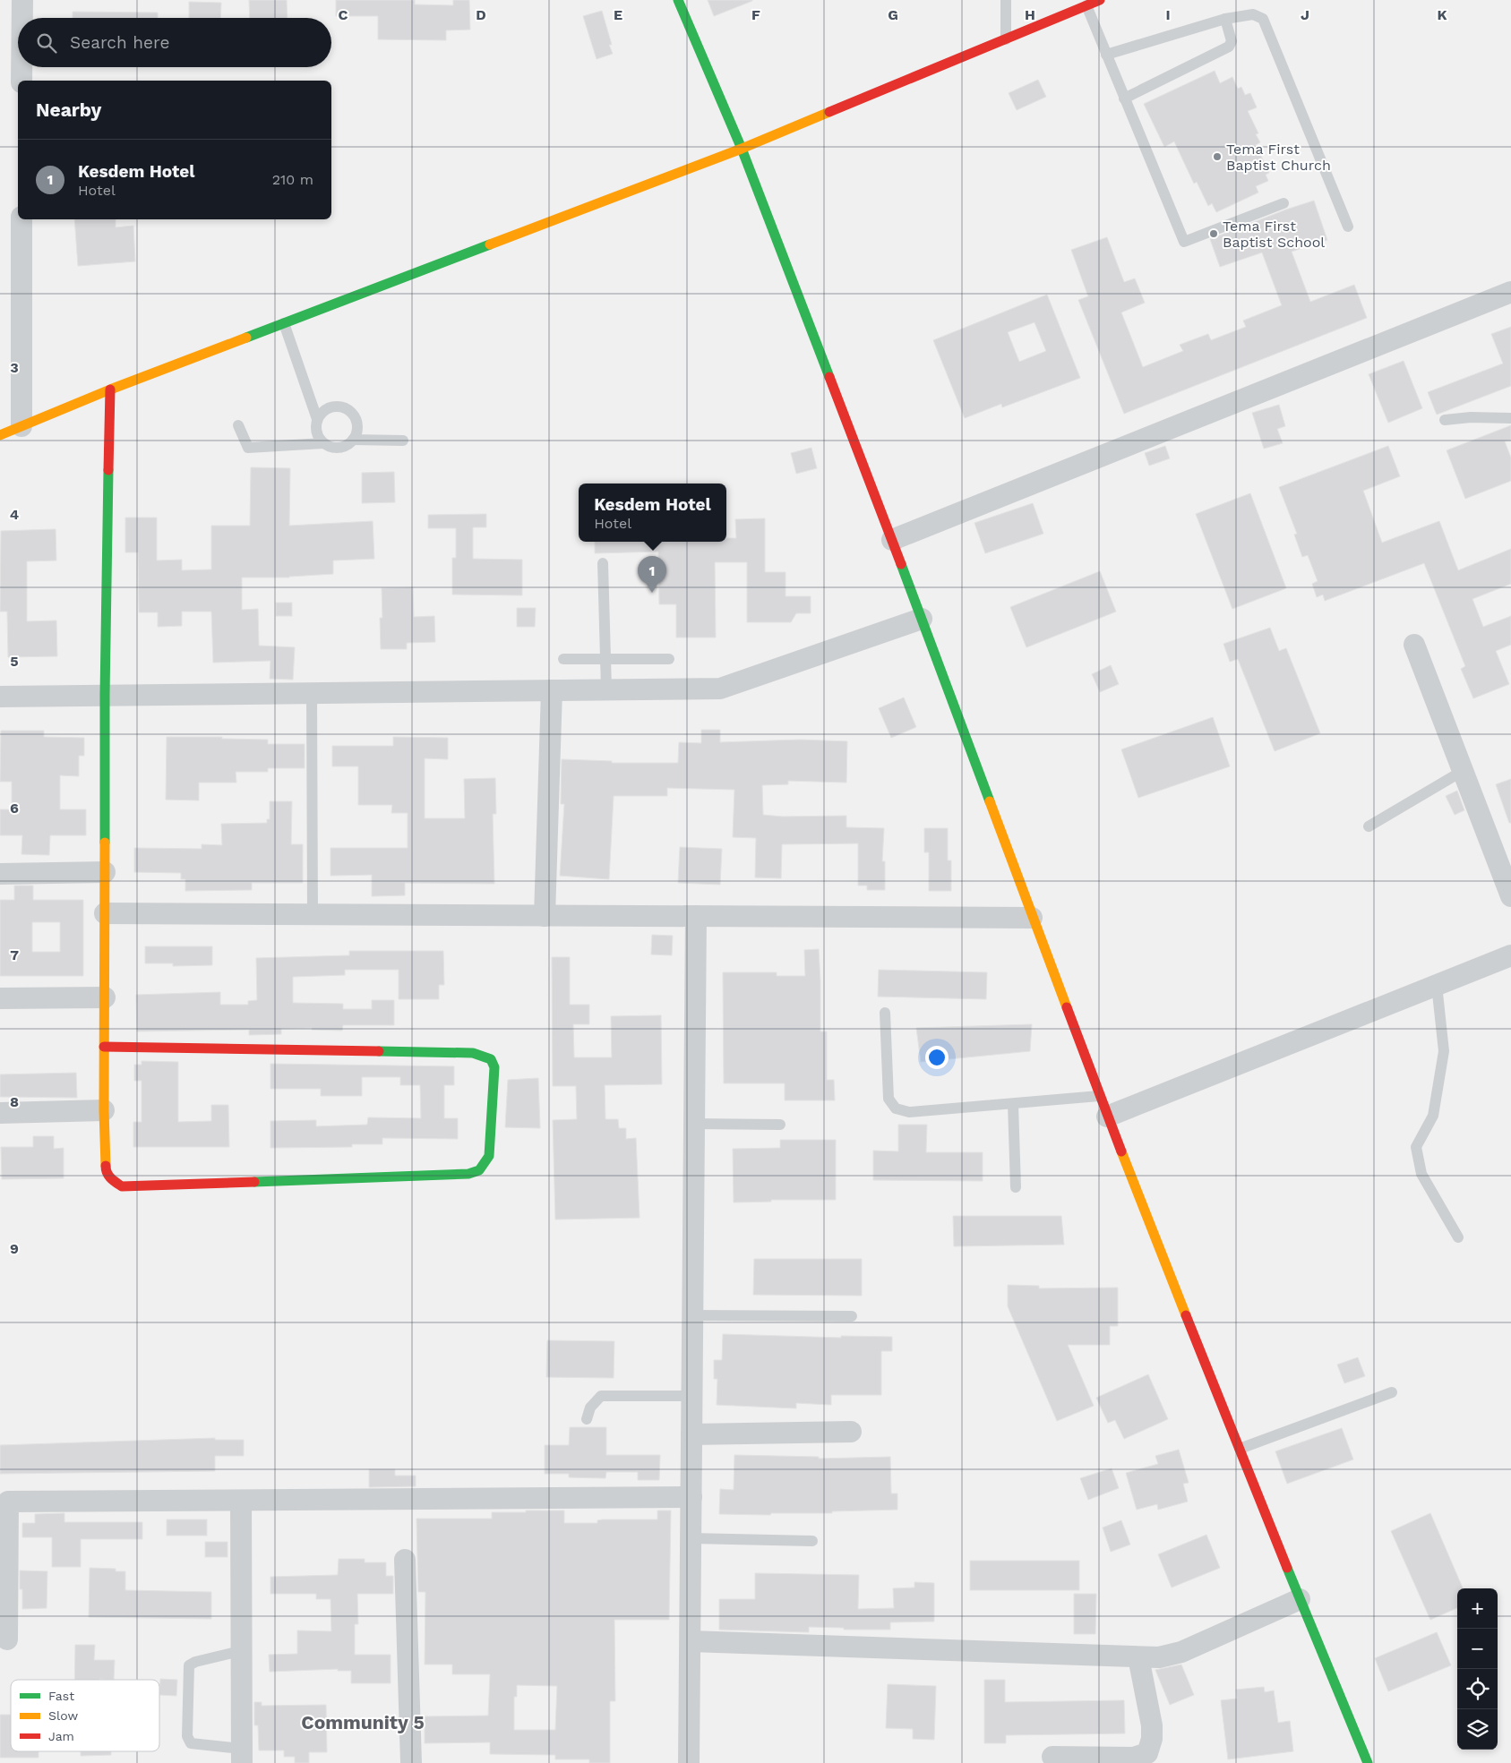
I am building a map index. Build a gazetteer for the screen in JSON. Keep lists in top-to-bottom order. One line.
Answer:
{"districts":["Community 5"],"places":["Tema First Baptist Church","Tema First Baptist School"],"legend":["Fast","Slow","Jam"],"page":{"search":"Search here","heading":"Nearby","list":[{"mark":"1","name":"Kesdem Hotel","note":"Hotel","value":"210 m"}],"popup":["Kesdem Hotel","Hotel"],"pins":"1","map_buttons":["+","−"]},"grid":{"columns":["C","D","E","F","G","H","I","J","K"],"rows":["3","4","5","6","7","8","9"]}}
